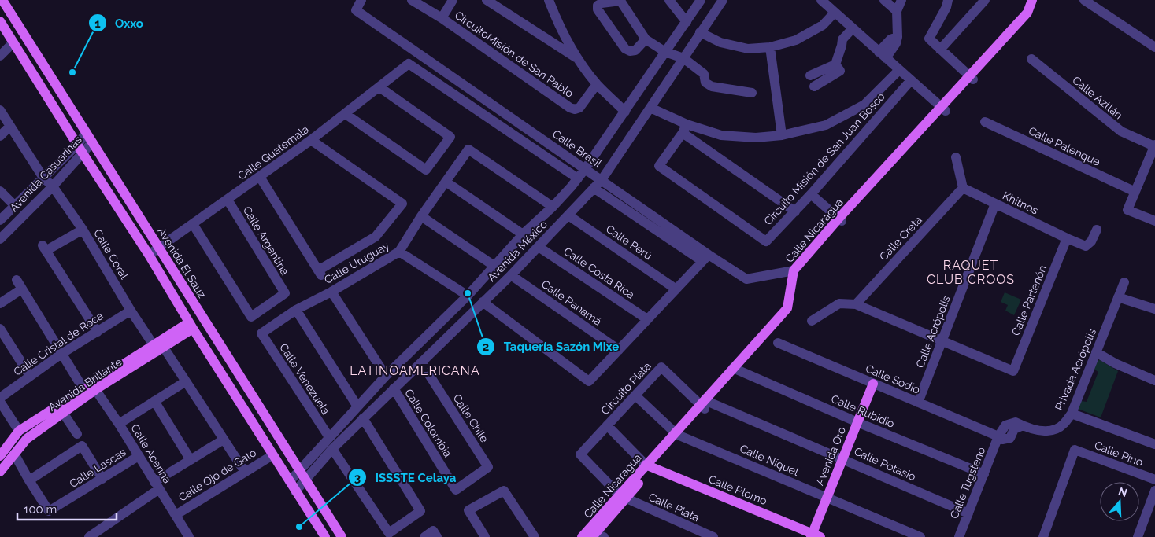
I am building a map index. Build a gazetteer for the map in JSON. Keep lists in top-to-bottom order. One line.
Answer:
{"streets":{"main road":["Calle Nicaragua","Avenida El Sauz","Avenida Brillante","Avenida Oro","Calle Plomo"],"street":["CircuitoMisión de San Pablo","Calle Aztlán","Calle Palenque","Calle Brasil","Calle Guatemala","Circuito Misión de San Juan Bosco","Avenida Casuarinas","Khitnos","Calle Creta","Calle Argentina","Calle Perú","Avenida México","Calle Coral","Calle Uruguay","Calle Costa Rica","Calle Partenón","Calle Panamá","Calle Acrópolis","Calle Cristal de Roca","Privada Acrópolis","Calle Venezuela","Calle Sodio","Circuito Plata","Calle Rubidio","Calle Chile","Calle Colombia","Calle Acerina","Calle Pino","Calle Níquel","Calle Potasio","Calle Lascas","Calle Ojo de Gato","Calle Tugsteno","Calle Plata"]},"crossings":[["Calle Brasil","Calle Nicaragua"],["Calle Brasil","Avenida México"],["Calle Guatemala","Calle Argentina"],["Calle Guatemala","Avenida México"],["Calle Guatemala","Avenida El Sauz"],["Calle Guatemala","Calle Uruguay"],["Avenida Casuarinas","Calle Coral"],["Avenida Casuarinas","Avenida El Sauz"],["Khitnos","Calle Creta"],["Khitnos","Calle Partenón"],["Khitnos","Calle Acrópolis"],["Calle Nicaragua","Circuito Plata"],["Calle Nicaragua","Calle Rubidio"],["Calle Nicaragua","Calle Níquel"],["Calle Nicaragua","Calle Potasio"],["Calle Nicaragua","Calle Plomo"],["Calle Nicaragua","Calle Plata"],["Calle Perú","Avenida México"],["Avenida México","Avenida El Sauz"],["Avenida México","Calle Uruguay"],["Avenida México","Calle Costa Rica"],["Avenida México","Calle Panamá"],["Avenida México","Calle Venezuela"],["Avenida México","Calle Chile"],["Avenida México","Calle Colombia"],["Calle Coral","Calle Cristal de Roca"],["Calle Coral","Avenida Brillante"],["Calle Coral","Calle Ojo de Gato"],["Calle Uruguay","Calle Venezuela"],["Calle Partenón","Calle Acrópolis"],["Calle Acrópolis","Calle Sodio"],["Calle Cristal de Roca","Calle Acerina"],["Privada Acrópolis","Calle Sodio"],["Privada Acrópolis","Calle Tugsteno"],["Calle Sodio","Avenida Oro"],["Calle Sodio","Calle Tugsteno"],["Avenida Brillante","Calle Acerina"],["Circuito Plata","Calle Potasio"],["Circuito Plata","Calle Plomo"],["Circuito Plata","Calle Plata"],["Calle Rubidio","Avenida Oro"],["Calle Rubidio","Calle Tugsteno"],["Calle Chile","Calle Colombia"],["Calle Acerina","Calle Lascas"],["Calle Acerina","Calle Ojo de Gato"],["Avenida Oro","Calle Níquel"],["Avenida Oro","Calle Potasio"],["Avenida Oro","Calle Plomo"],["Calle Potasio","Calle Tugsteno"]],"districts":["RAQUET CLUB CROOS","LATINOAMERICANA"],"places":["Oxxo","Taquería Sazón Mixe","ISSSTE Celaya"],"scale_bar":"100 m","north":"top"}
